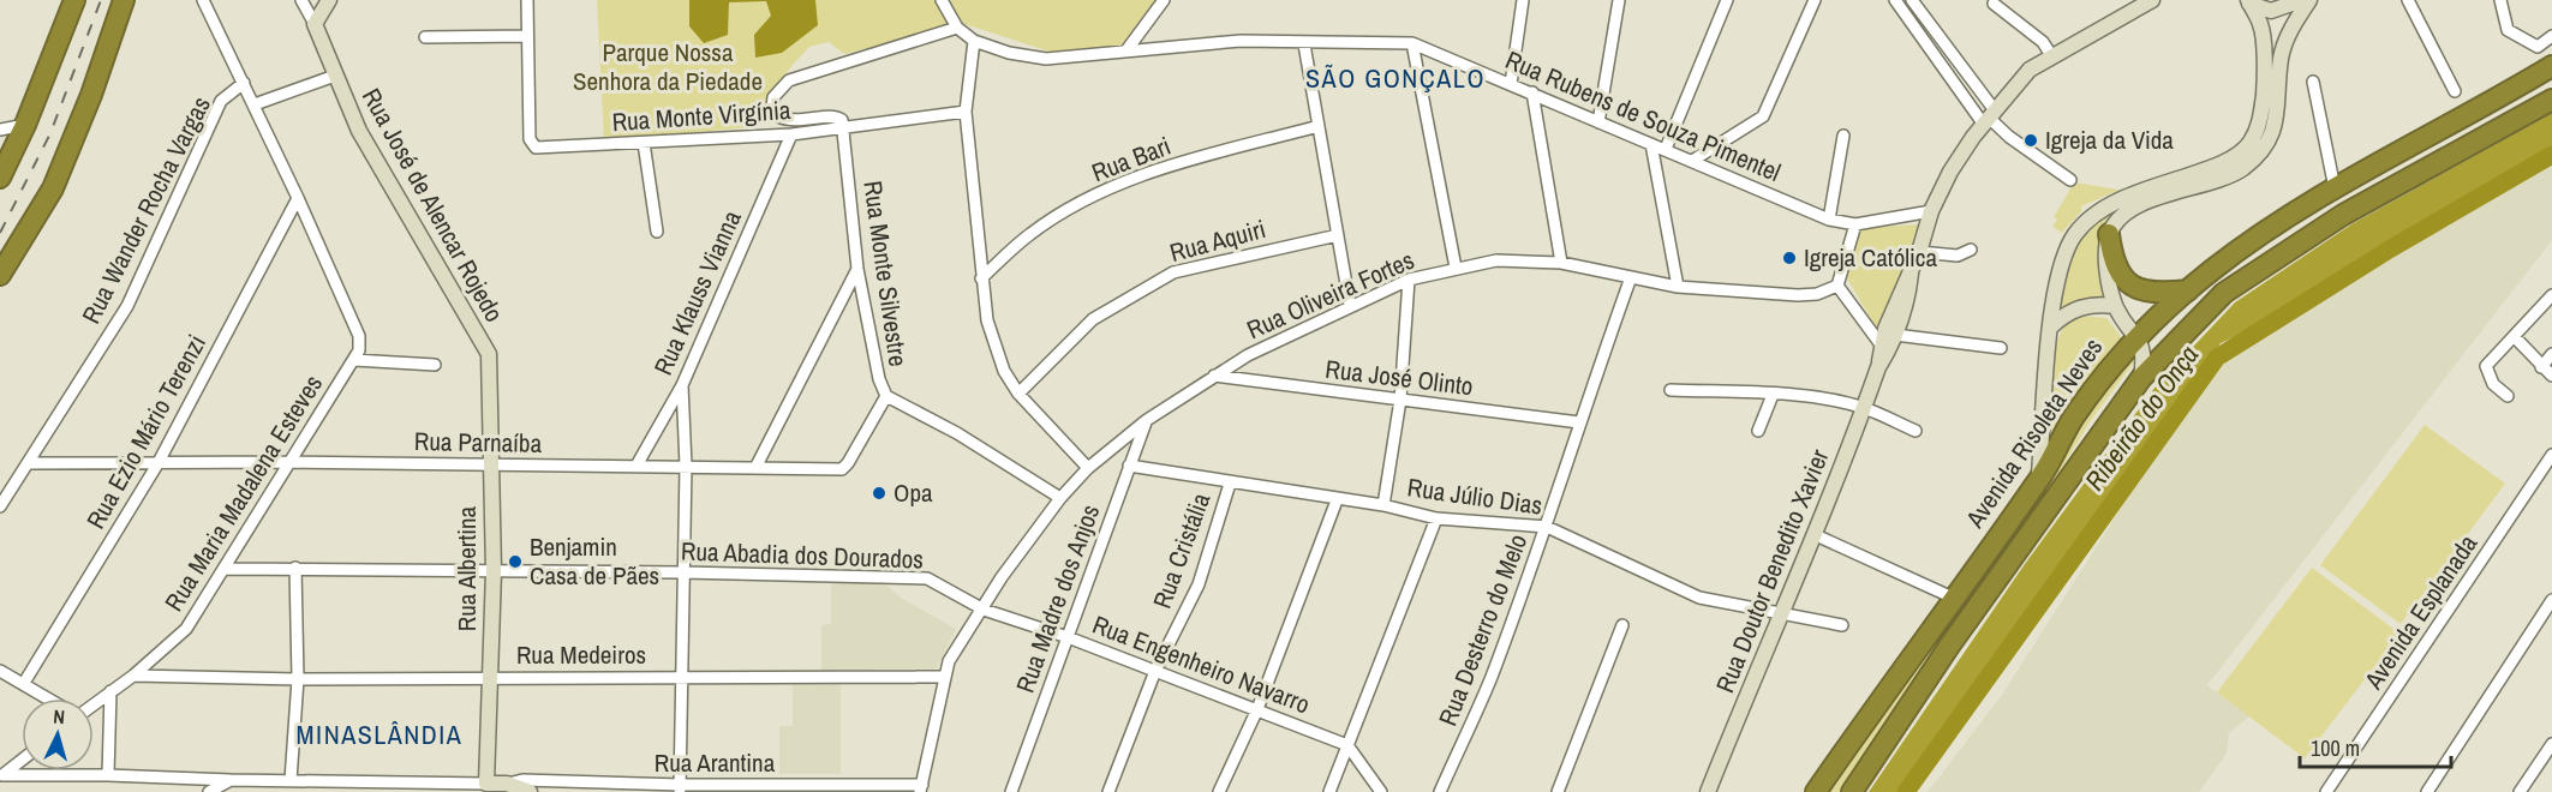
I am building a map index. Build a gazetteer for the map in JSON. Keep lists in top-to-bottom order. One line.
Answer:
{"streets":{"highway":["Avenida Risoleta Neves"],"street":["Rua Monte Virgínia","Rua Rubens de Souza Pimentel","Rua Bari","Rua José de Alencar Rojedo","Rua Wander Rocha Vargas","Rua Aquiri","Rua Monte Silvestre","Rua Klauss Vianna","Rua Oliveira Fortes","Rua José Olinto","Rua Ezio Mário Terenzi","Rua Parnaíba","Rua Maria Madalena Esteves","Rua Júlio Dias","Rua Cristália","Rua Abadia dos Dourados","Rua Albertina","Rua Doutor Benedito Xavier","Rua Madre dos Anjos","Avenida Esplanada","Rua Desterro do Melo","Rua Medeiros","Rua Engenheiro Navarro","Rua Arantina"]},"crossings":[["Rua Monte Virgínia","Rua Monte Silvestre"],["Rua Monte Virgínia","Rua Klauss Vianna"],["Rua Rubens de Souza Pimentel","Rua Doutor Benedito Xavier"],["Rua José de Alencar Rojedo","Rua Albertina"],["Rua Wander Rocha Vargas","Rua Parnaíba"],["Rua Monte Silvestre","Rua Oliveira Fortes"],["Rua Monte Silvestre","Rua Parnaíba"],["Rua Klauss Vianna","Rua Parnaíba"],["Rua Oliveira Fortes","Rua José Olinto"],["Rua Oliveira Fortes","Rua Abadia dos Dourados"],["Rua Oliveira Fortes","Rua Madre dos Anjos"],["Rua Oliveira Fortes","Rua Desterro do Melo"],["Rua Oliveira Fortes","Rua Medeiros"],["Rua Oliveira Fortes","Rua Engenheiro Navarro"],["Rua Oliveira Fortes","Rua Arantina"],["Rua José Olinto","Rua Desterro do Melo"],["Rua Ezio Mário Terenzi","Rua Parnaíba"],["Rua Ezio Mário Terenzi","Rua Maria Madalena Esteves"],["Rua Parnaíba","Rua Maria Madalena Esteves"],["Rua Parnaíba","Rua Albertina"],["Rua Maria Madalena Esteves","Rua Abadia dos Dourados"],["Rua Maria Madalena Esteves","Rua Medeiros"],["Rua Júlio Dias","Rua Cristália"],["Rua Júlio Dias","Rua Doutor Benedito Xavier"],["Rua Júlio Dias","Rua Madre dos Anjos"],["Rua Júlio Dias","Rua Desterro do Melo"],["Rua Cristália","Rua Engenheiro Navarro"],["Rua Abadia dos Dourados","Rua Albertina"],["Rua Abadia dos Dourados","Rua Engenheiro Navarro"],["Rua Albertina","Rua Medeiros"],["Rua Madre dos Anjos","Rua Engenheiro Navarro"]],"districts":["SÃO GONÇALO","MINASLÂNDIA"],"water":["Ribeirão do Onça"],"parks":["Parque Nossa Senhora da Piedade"],"places":["Igreja da Vida","Igreja Católica","Opa","Benjamin Casa de Pães"],"scale_bar":"100 m","north":"top"}
